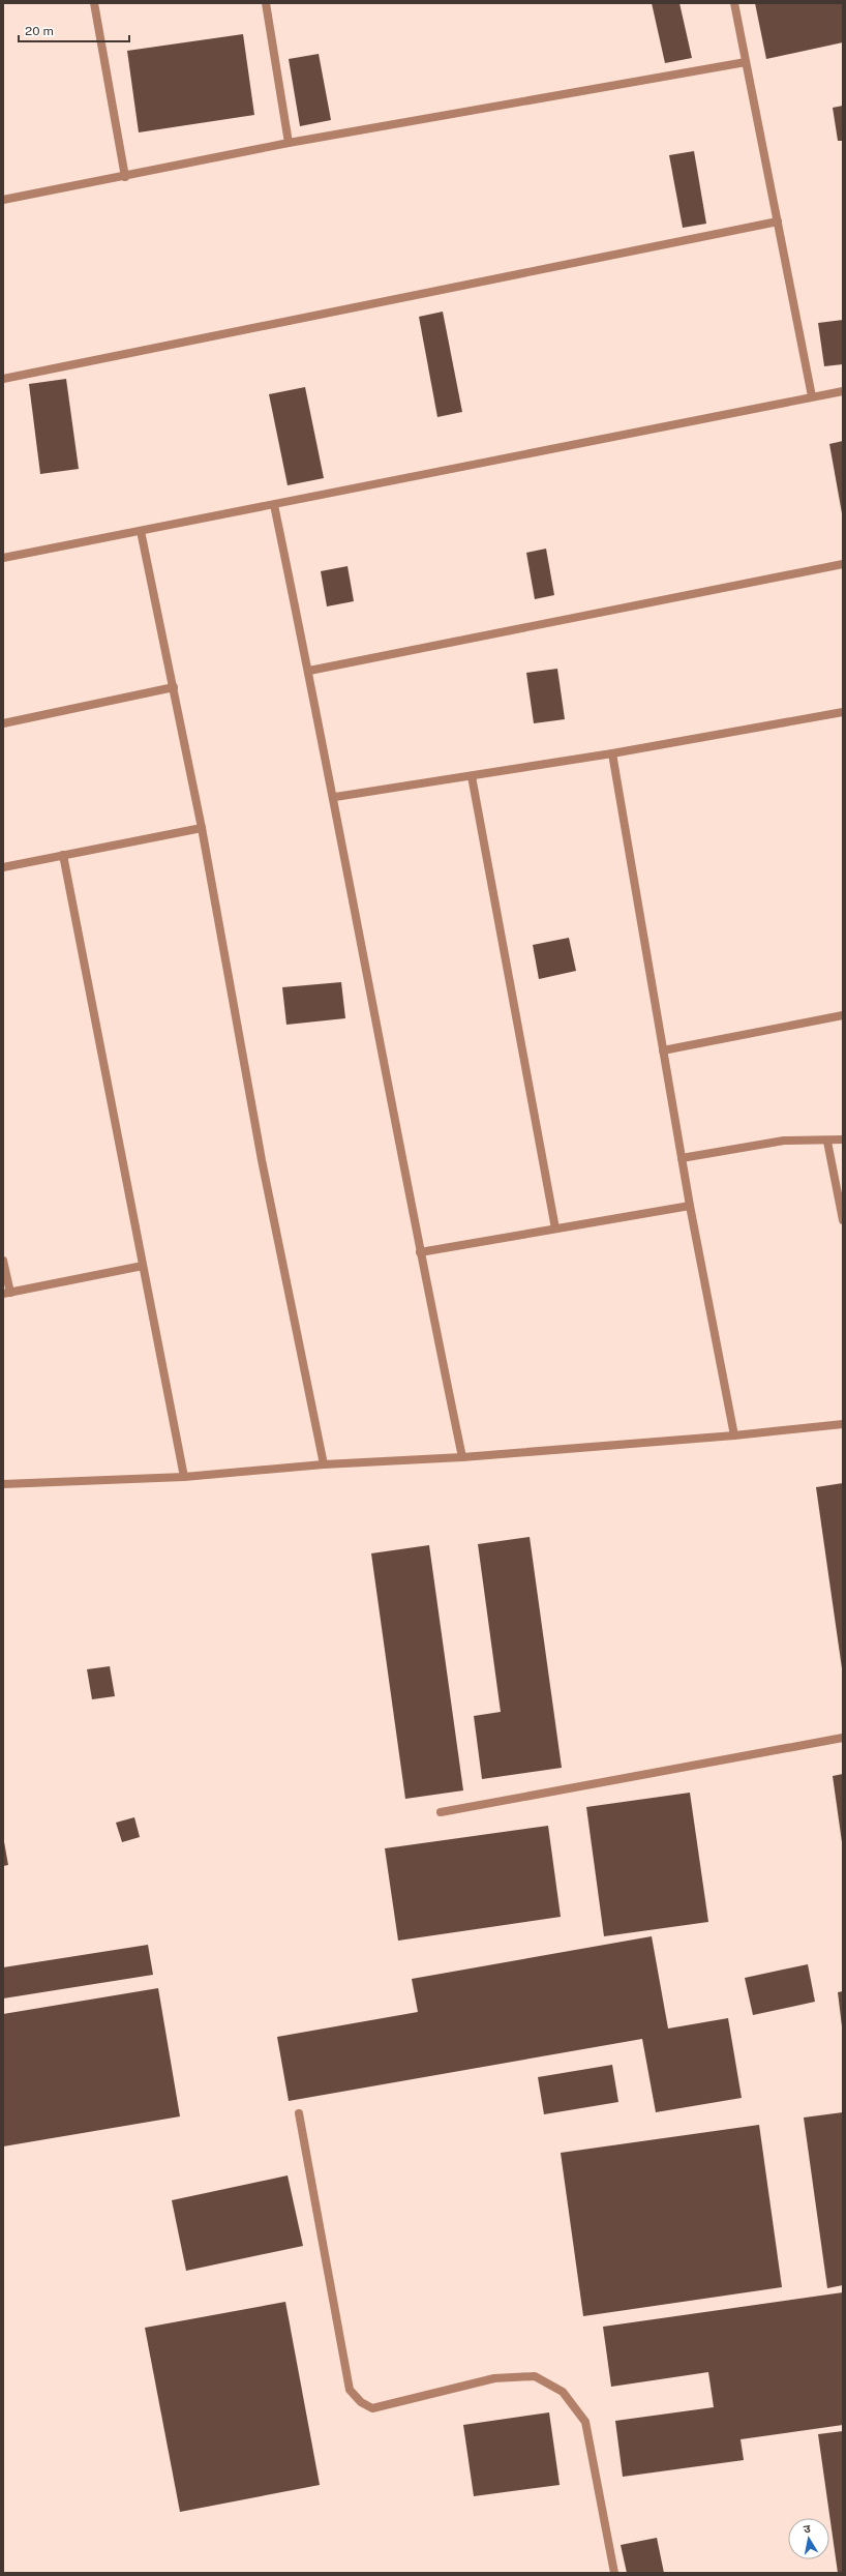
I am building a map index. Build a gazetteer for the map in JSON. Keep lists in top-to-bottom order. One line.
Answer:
{"scale_bar":"20 m","north":"top"}
